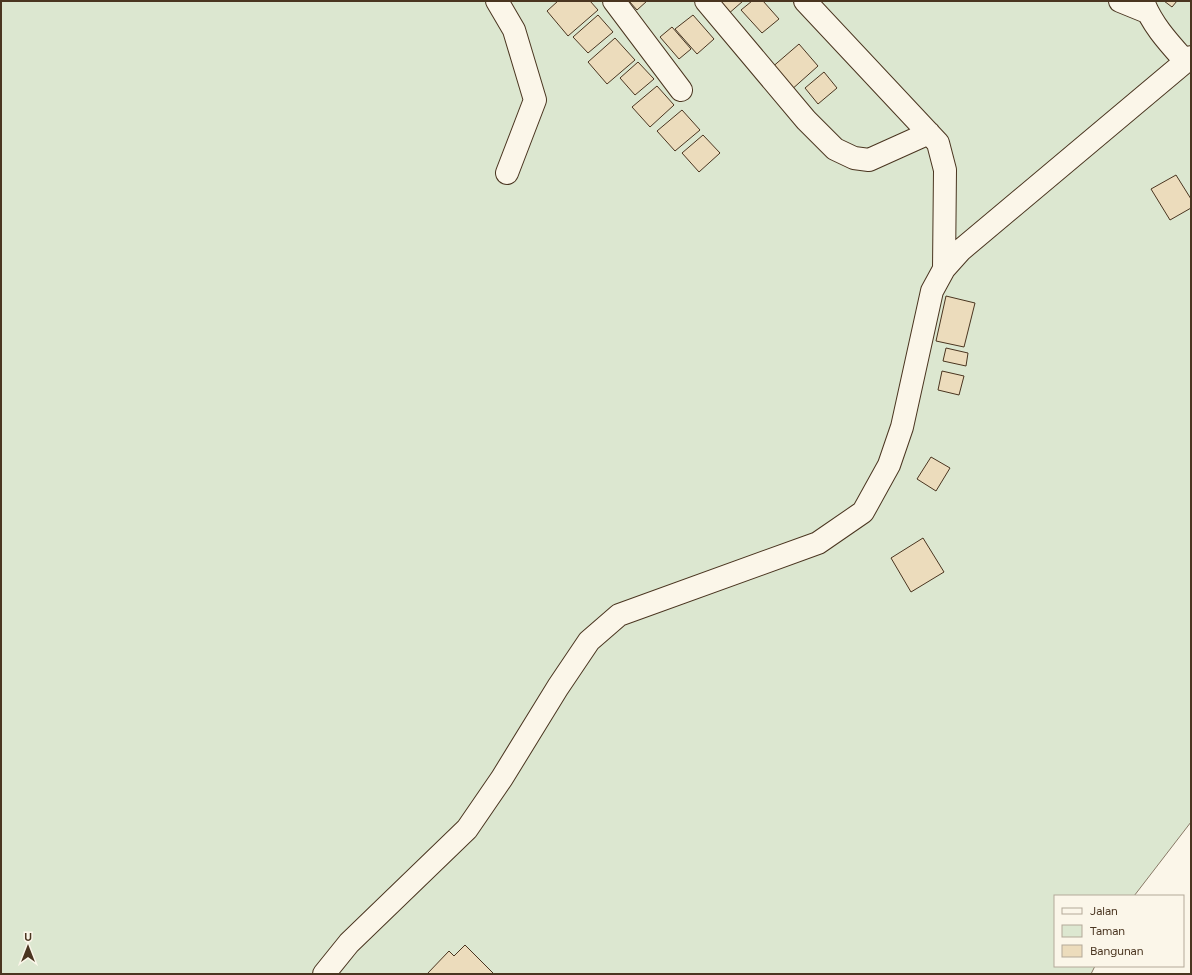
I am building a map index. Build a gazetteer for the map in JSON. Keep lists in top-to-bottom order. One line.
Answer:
{"legend":["Jalan","Taman","Bangunan"],"north":"top"}
